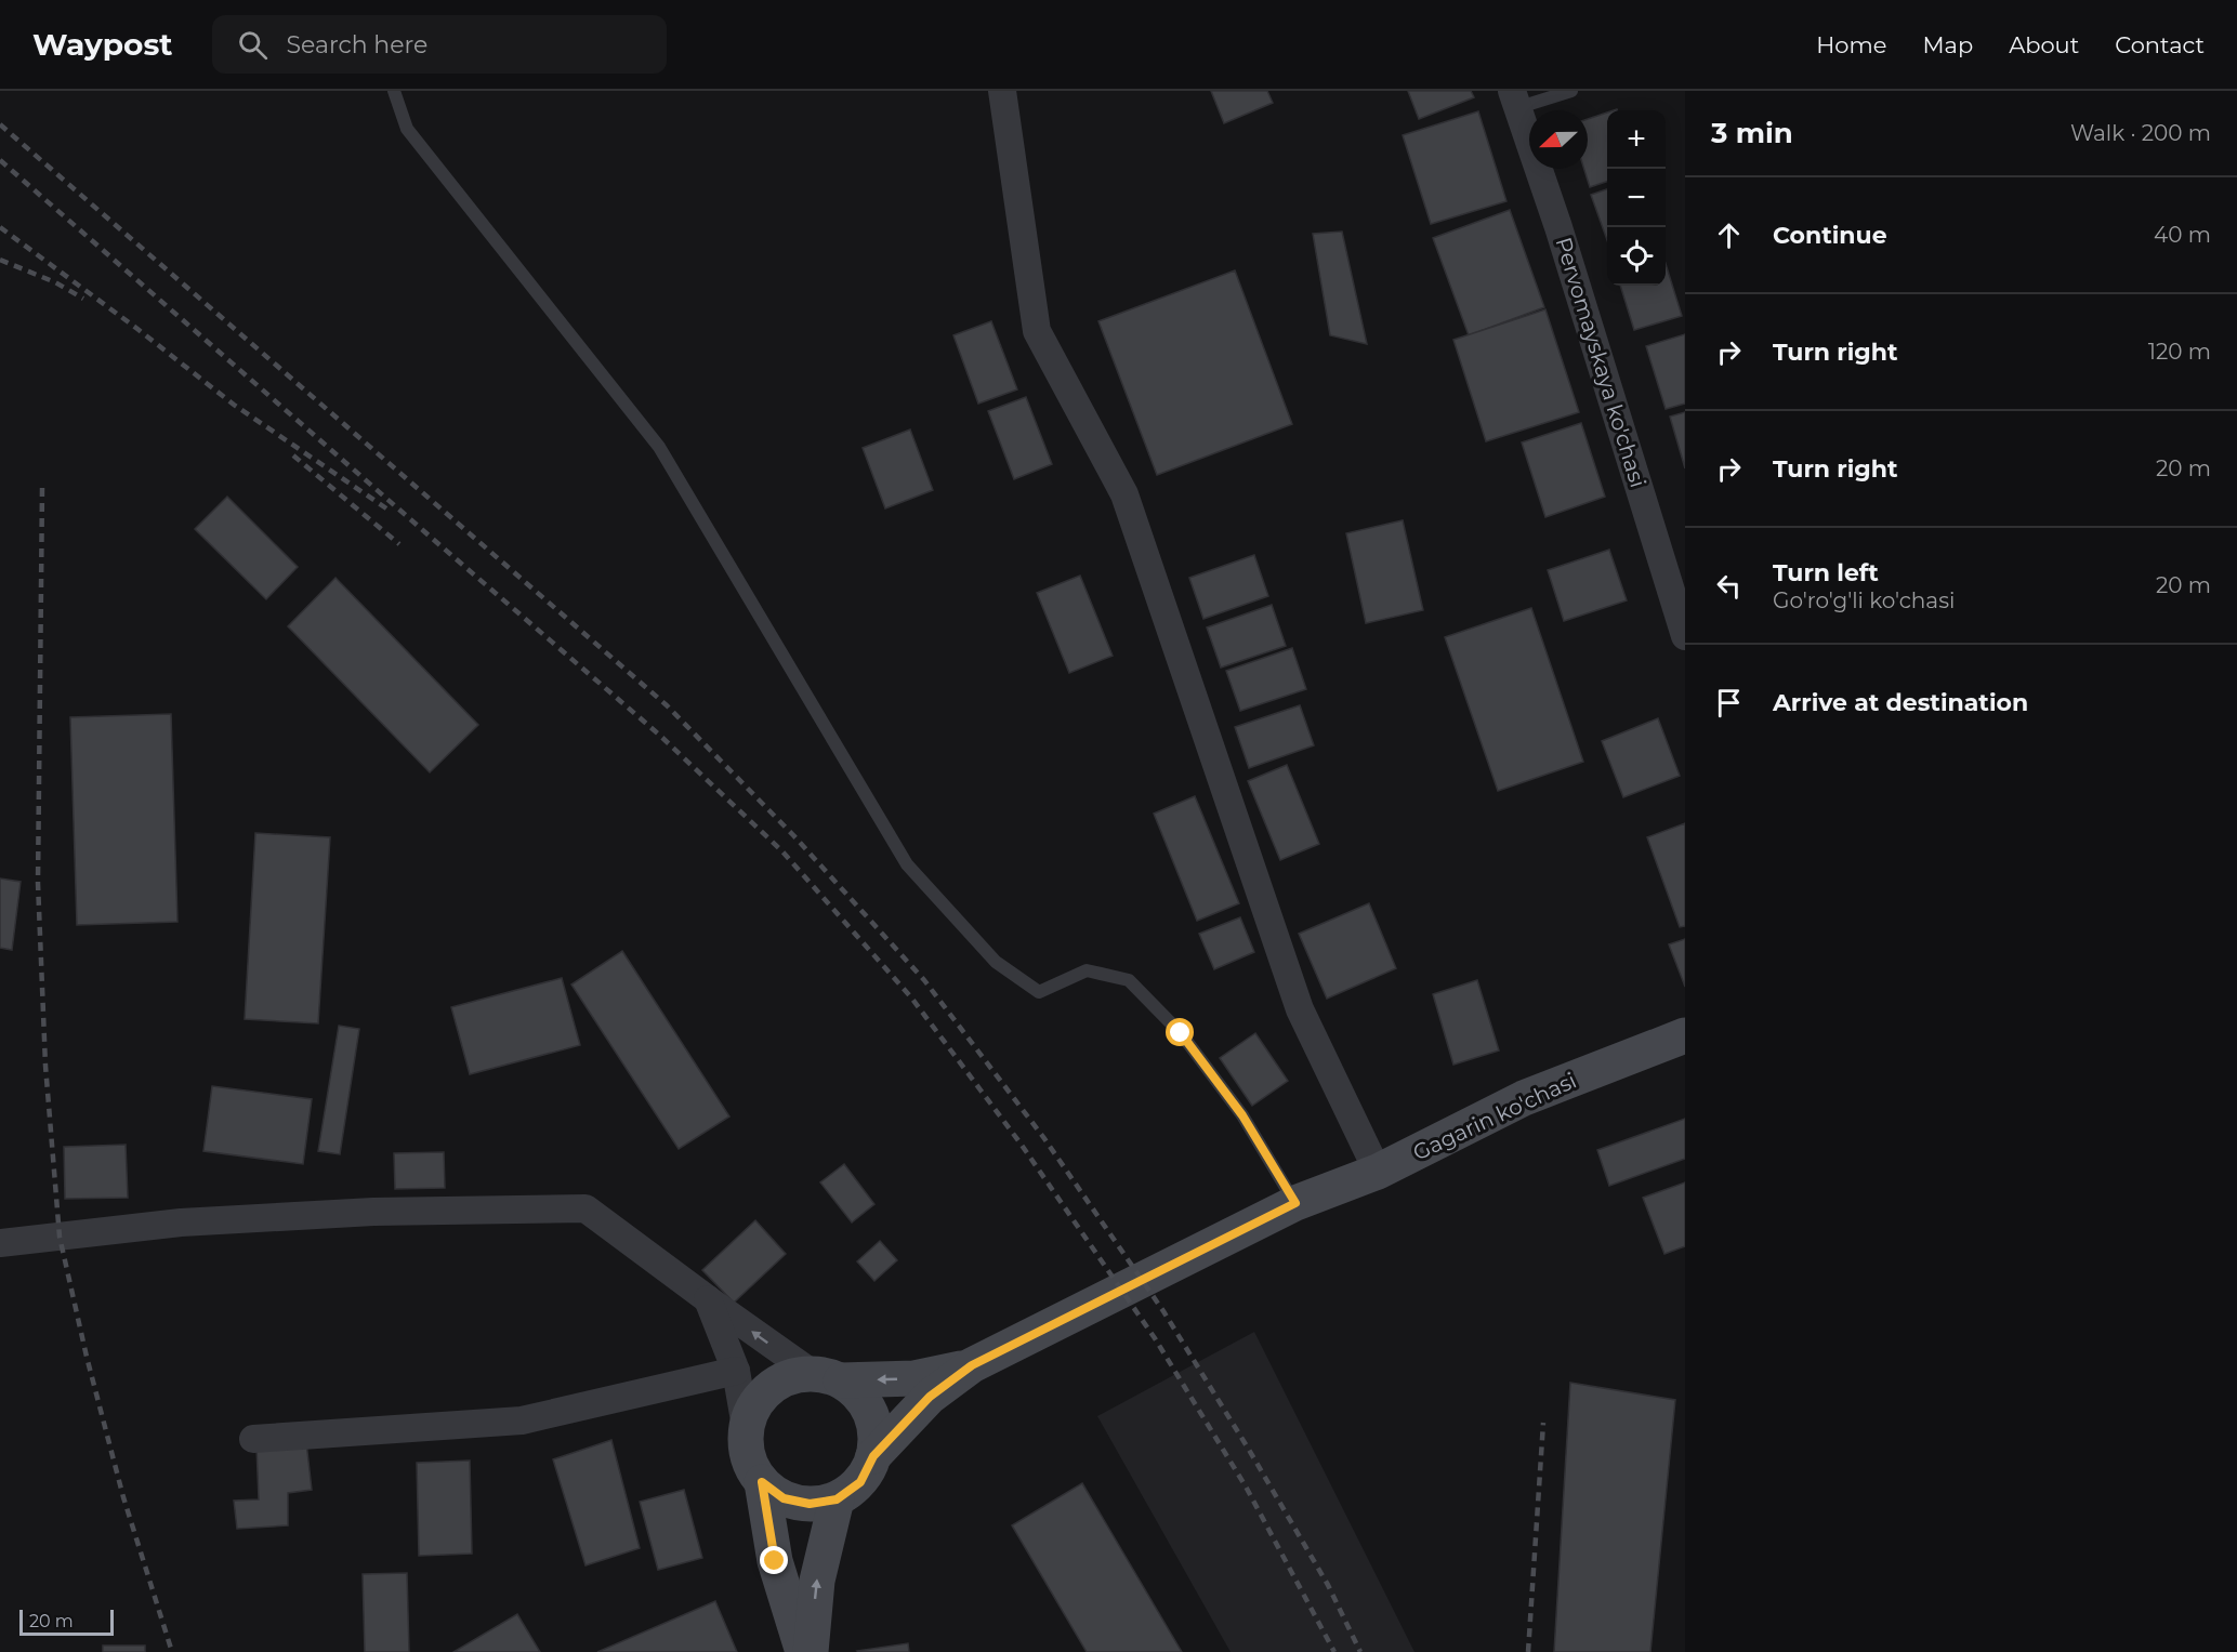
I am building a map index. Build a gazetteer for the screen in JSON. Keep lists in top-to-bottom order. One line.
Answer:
{"streets":{"main road":["Gagarin ko'chasi"],"street":["Pervomayskaya ko'chasi"]},"scale_bar":"20 m","north":"left","page":{"header":"Waypost","search":"Search here","nav":["Home","Map","About","Contact"],"heading":["3 min","Walk · 200 m"],"map_buttons":["+","−"],"list":[["Continue","40 m"],["Turn right","120 m"],["Turn right","20 m"],["Turn left","Go'ro'g'li ko'chasi","20 m"],"Arrive at destination"],"scale":"20 m"}}
